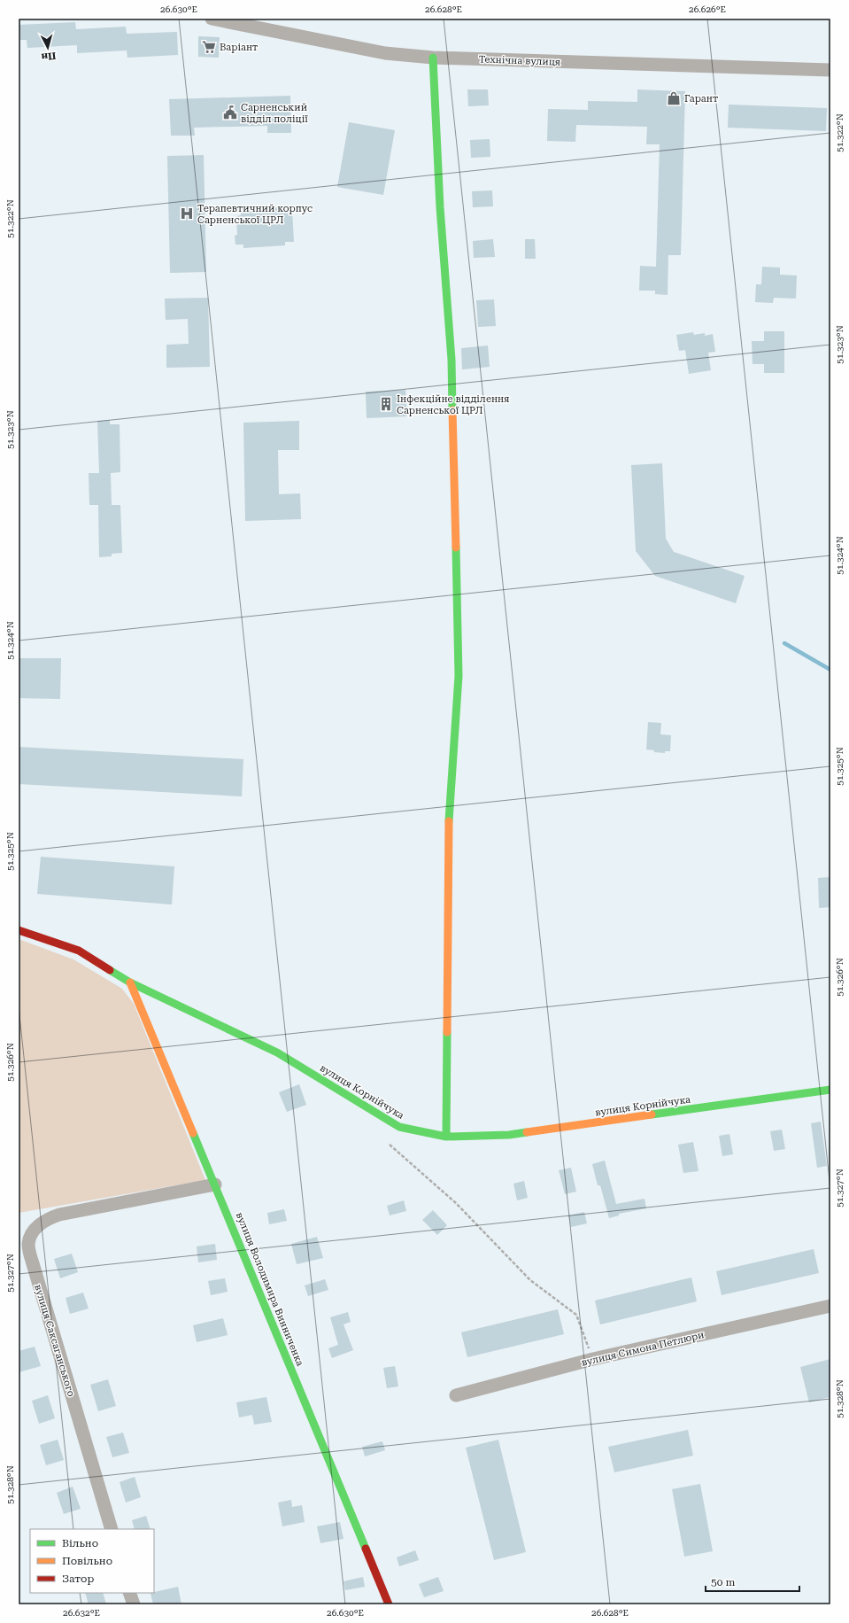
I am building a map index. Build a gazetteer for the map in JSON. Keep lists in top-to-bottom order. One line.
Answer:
{"streets":{"street":["Технічна вулиця","вулиця Корнійчука","вулиця Володимира Винниченка","вулиця Саксаганського","вулиця Симона Петлюри"]},"crossings":[["вулиця Корнійчука","вулиця Володимира Винниченка"],["вулиця Володимира Винниченка","вулиця Саксаганського"]],"places":{"supermarket":["Варіант"],"shop":["Гарант"],"public building":["Сарненський відділ поліції"],"hospital":["Терапевтичний корпус Сарненської ЦРЛ"],"building":["Інфекційне відділення Сарненської ЦРЛ"]},"legend":["Вільно","Повільно","Затор"],"scale_bar":"50 m","north":"bottom","coordinates":["26.630°E","26.628°E","26.626°E","51.322°N","51.323°N","51.324°N","51.325°N","51.326°N","51.327°N","51.328°N","26.632°E"]}
